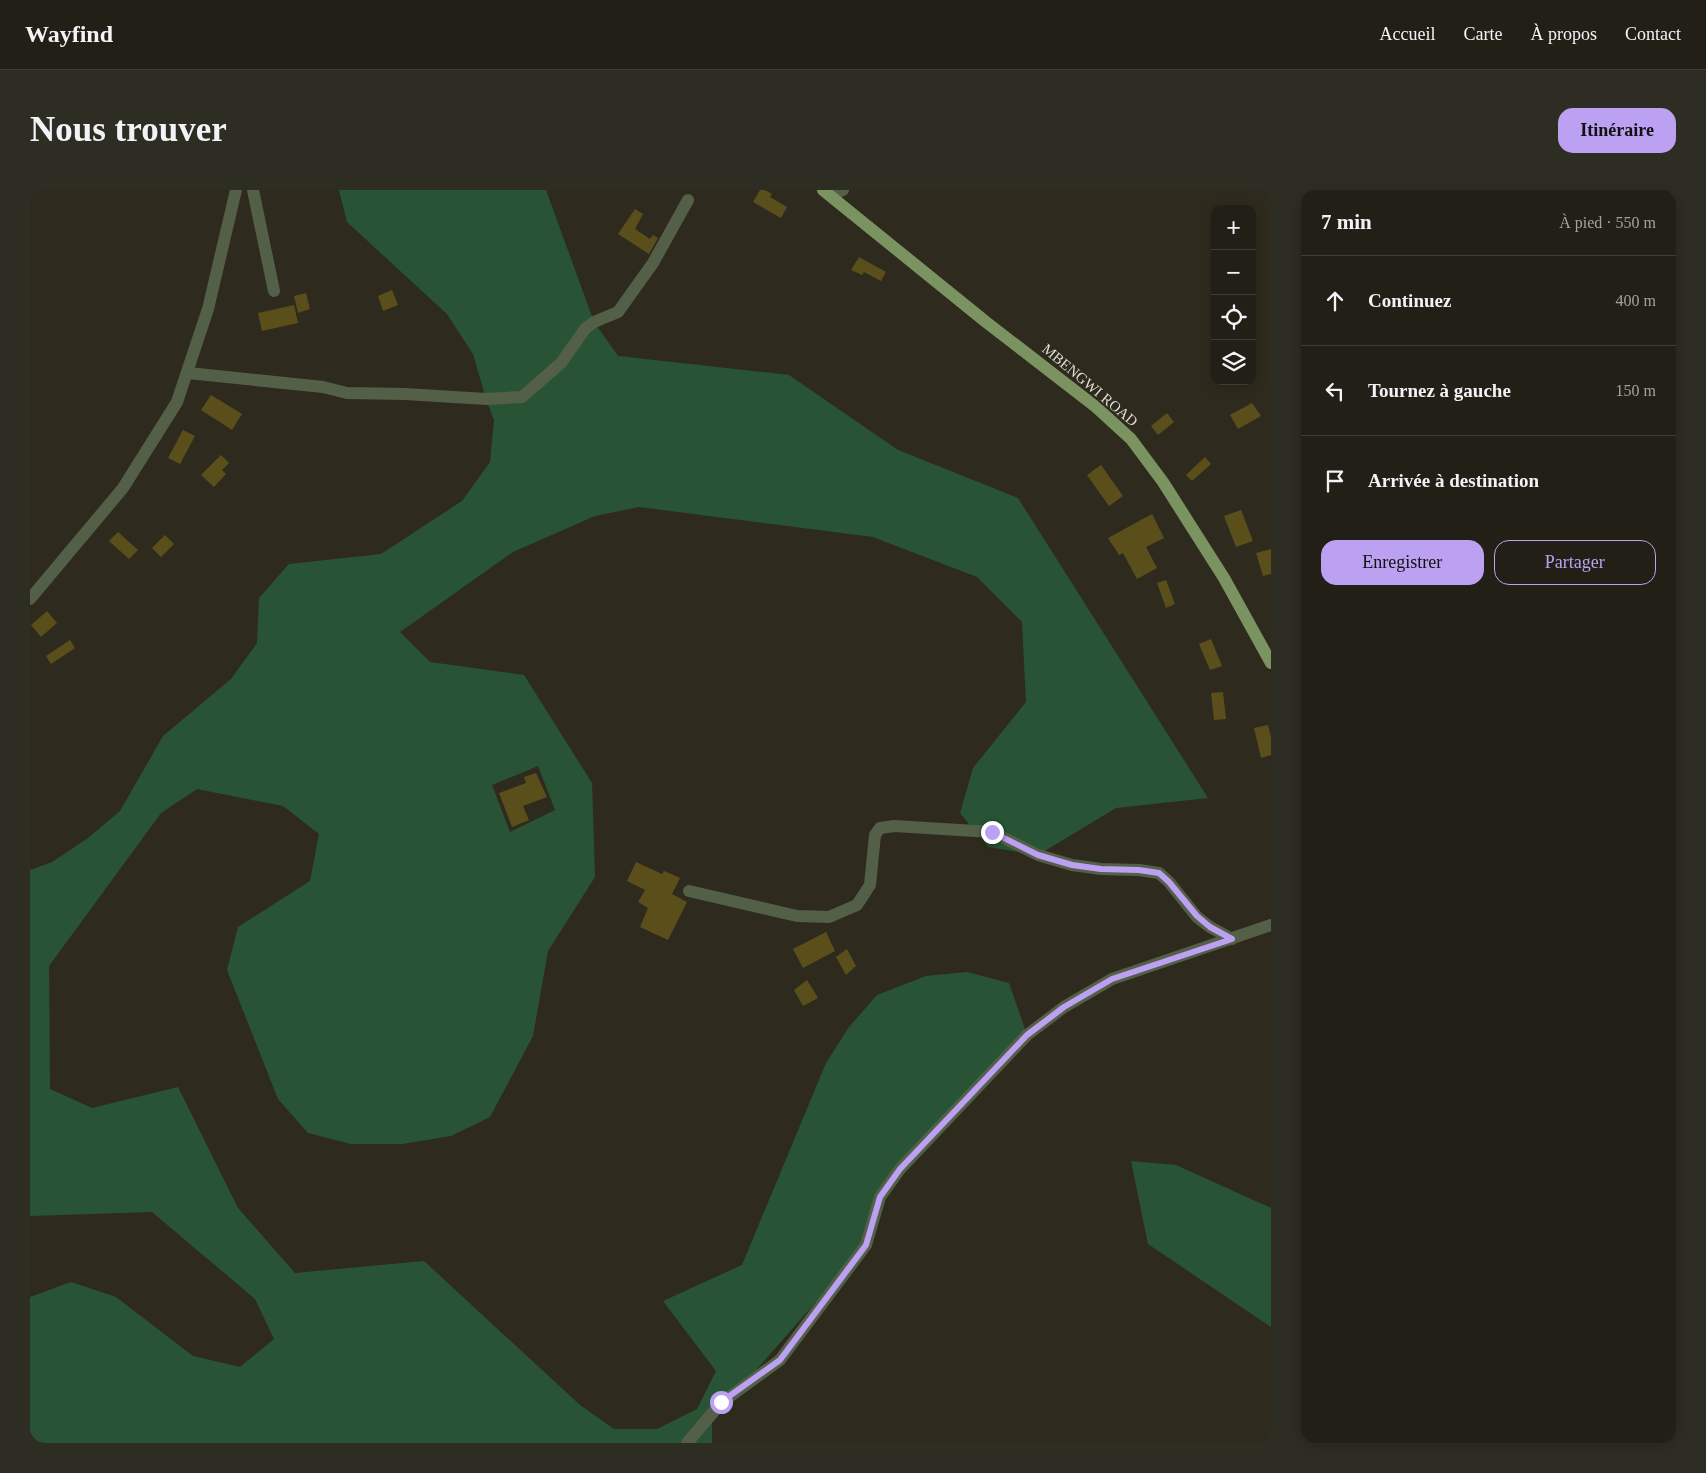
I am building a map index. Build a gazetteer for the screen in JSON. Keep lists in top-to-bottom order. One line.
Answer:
{"streets":{"main road":["MBENGWI ROAD"]},"page":{"header":"Wayfind","nav":["Accueil","Carte","À propos","Contact"],"buttons":["Itinéraire",["Enregistrer","Partager"]],"title":"Nous trouver","heading":["7 min","À pied · 550 m"],"map_buttons":["+","−"],"list":[["Continuez","400 m"],["Tournez à gauche","150 m"],"Arrivée à destination"]}}
